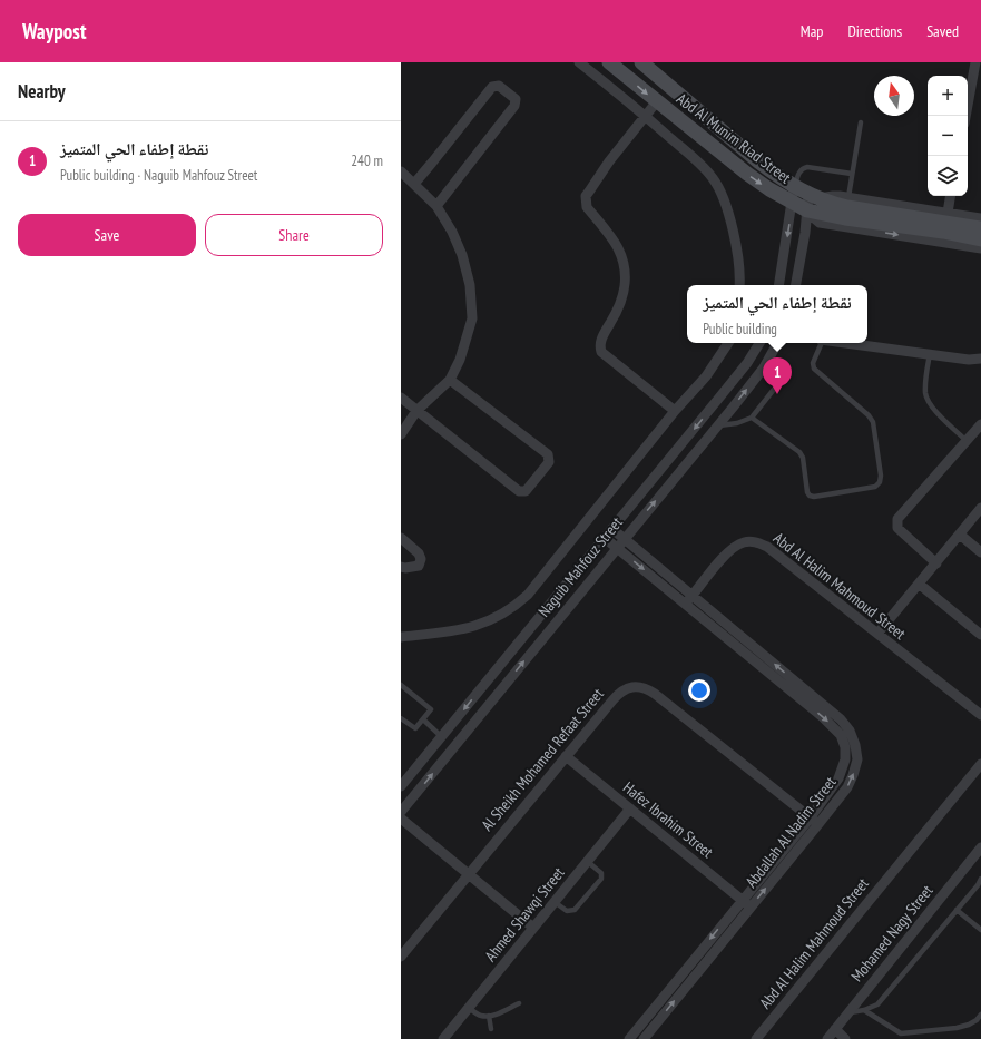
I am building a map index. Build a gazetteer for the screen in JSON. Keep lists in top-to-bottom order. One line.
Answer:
{"streets":{"street":["Abd Al Munim Riad Street","Naguib Mahfouz Street","Abd Al Halim Mahmoud Street","Al Sheikh Mohamed Refaat Street","Hafez Ibrahim Street","Abdallah Al Nadim Street","Ahmed Shawqi Street","Mohamed Nagy Street"]},"crossings":[["Naguib Mahfouz Street","Abdallah Al Nadim Street"],["Abd Al Halim Mahmoud Street","Abdallah Al Nadim Street"],["Al Sheikh Mohamed Refaat Street","Hafez Ibrahim Street"],["Al Sheikh Mohamed Refaat Street","Abdallah Al Nadim Street"],["Hafez Ibrahim Street","Abdallah Al Nadim Street"],["Hafez Ibrahim Street","Ahmed Shawqi Street"]],"north":"top","page":{"header":"Waypost","nav":["Map","Directions","Saved"],"heading":"Nearby","map_buttons":["+","−"],"list":[{"mark":"1","name":"نقطة إطفاء الحي المتميز","note":"Public building · Naguib Mahfouz Street","value":"240 m"}],"buttons":["Save","Share"],"popup":["نقطة إطفاء الحي المتميز","Public building"],"pins":"1"}}
